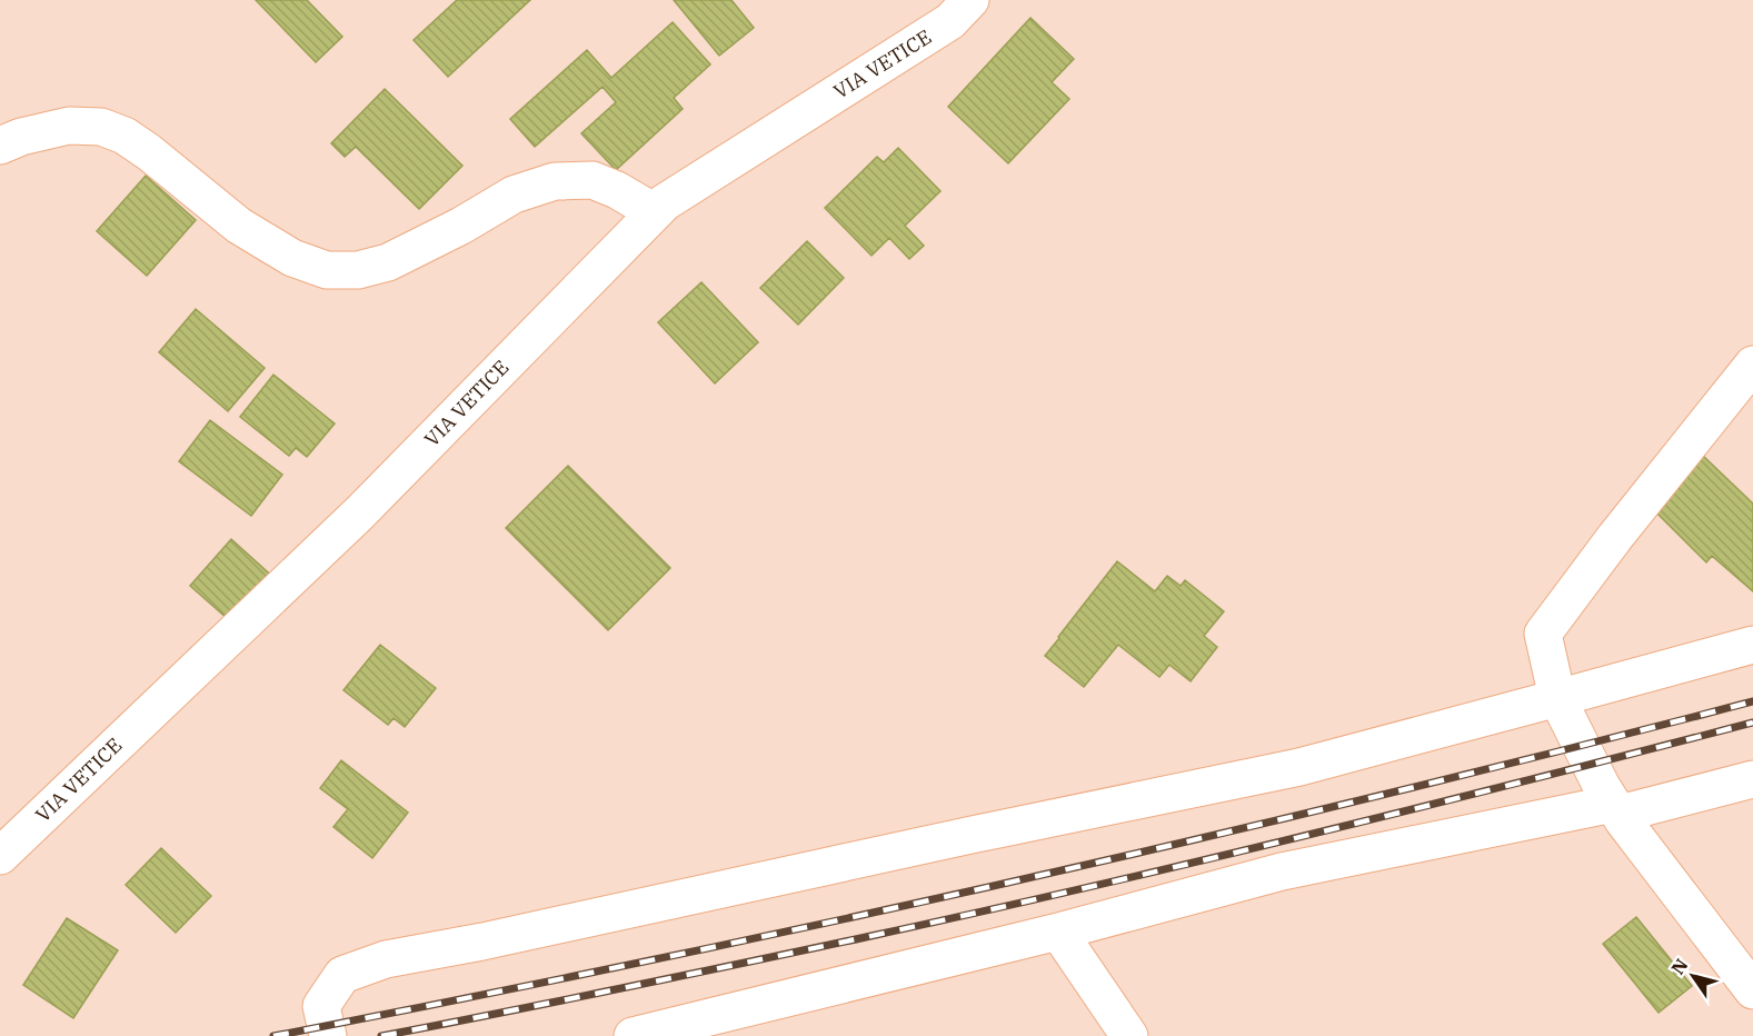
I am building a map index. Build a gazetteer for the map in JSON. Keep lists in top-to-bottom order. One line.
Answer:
{"streets":{"street":["VIA VETICE"]},"north":"top left"}
